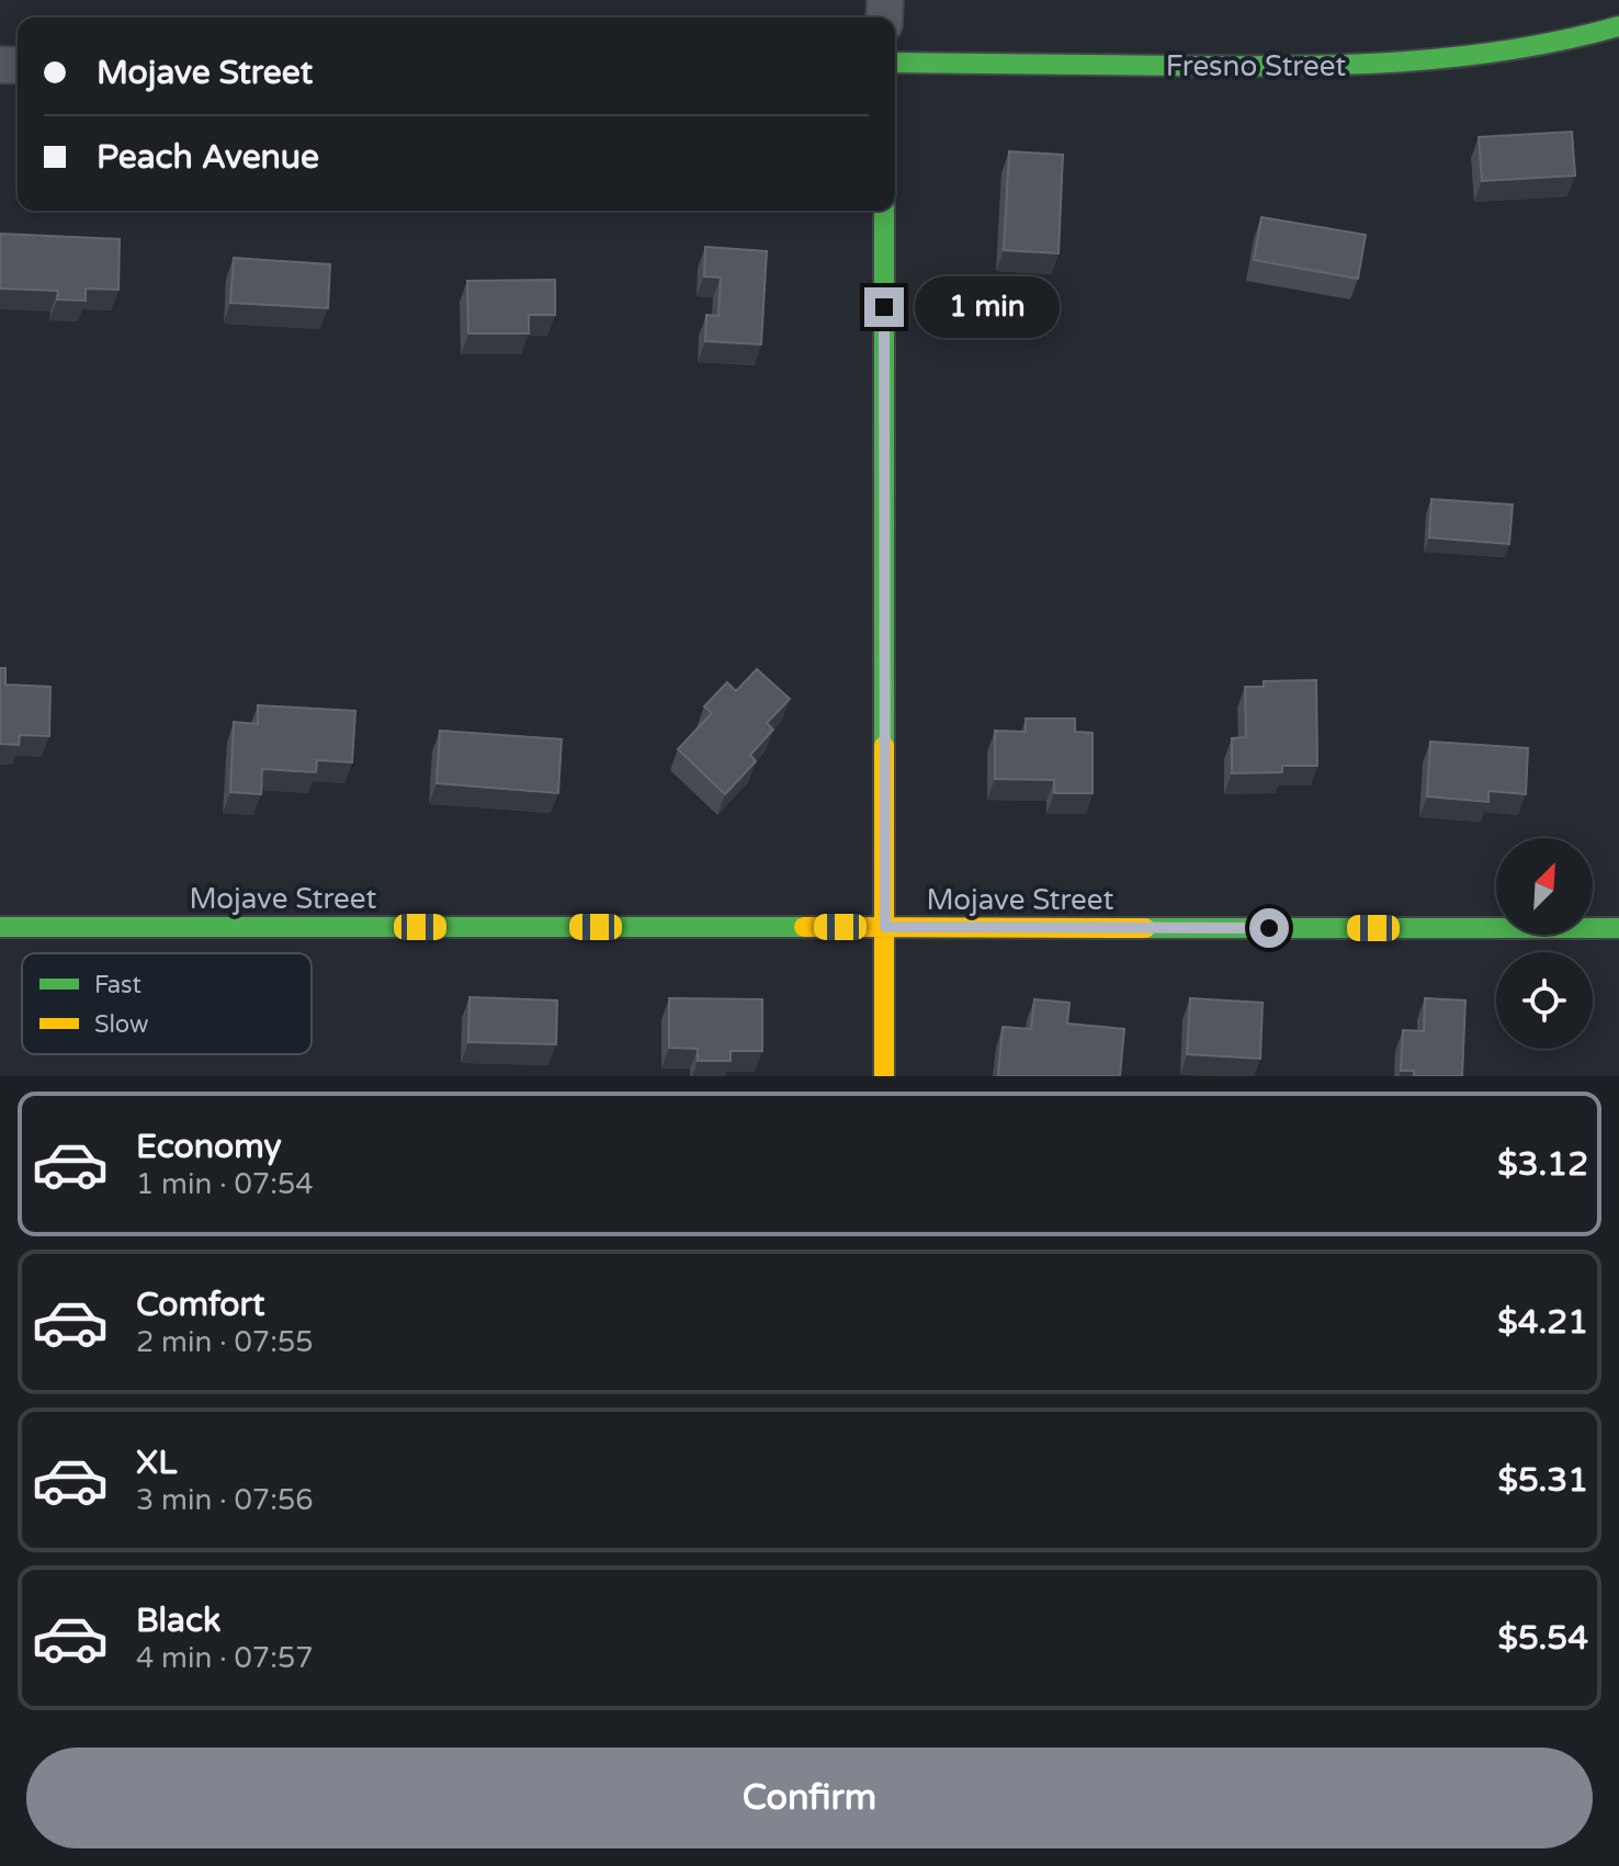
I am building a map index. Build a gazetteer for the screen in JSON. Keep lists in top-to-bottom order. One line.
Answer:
{"streets":{"street":["Fresno Street","Mojave Street"]},"legend":["Fast","Slow"],"north":"top right","page":{"banner":["Mojave Street","Peach Avenue"],"bubble":"1 min","list":[{"name":"Economy","note":"1 min · 07:54","value":"$3.12"},{"name":"Comfort","note":"2 min · 07:55","value":"$4.21"},{"name":"XL","note":"3 min · 07:56","value":"$5.31"},{"name":"Black","note":"4 min · 07:57","value":"$5.54"}],"buttons":"Confirm"}}
